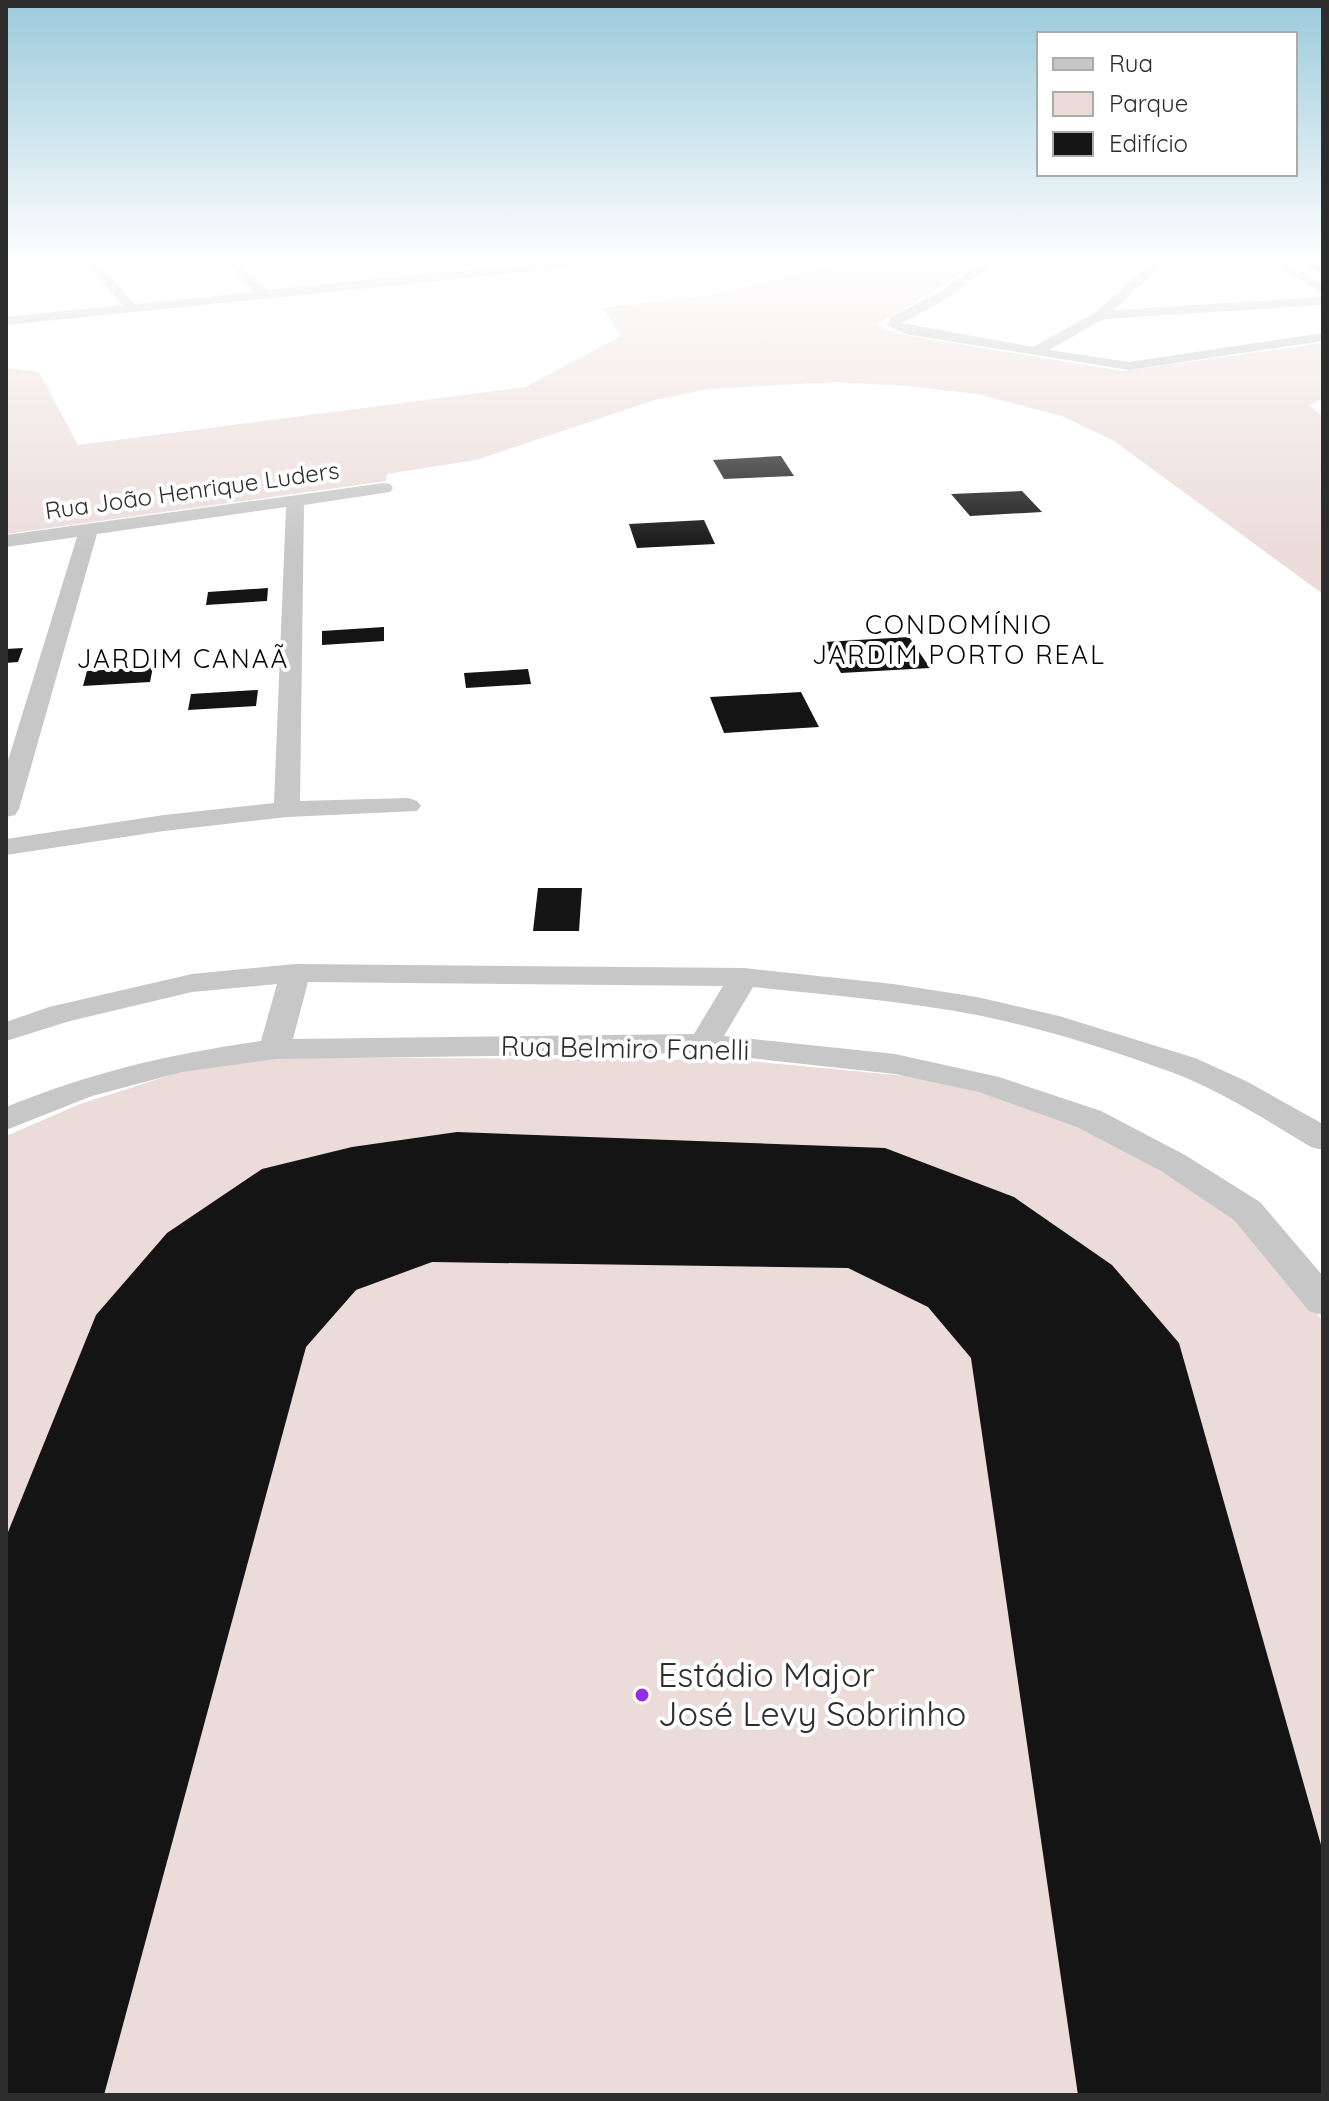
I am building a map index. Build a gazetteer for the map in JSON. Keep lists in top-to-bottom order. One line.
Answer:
{"streets":{"street":["Rua João Henrique Luders","Rua Belmiro Fanelli"]},"districts":["CONDOMÍNIO JARDIM PORTO REAL","JARDIM CANAÃ"],"places":["Estádio Major José Levy Sobrinho"],"legend":["Rua","Parque","Edifício"]}
